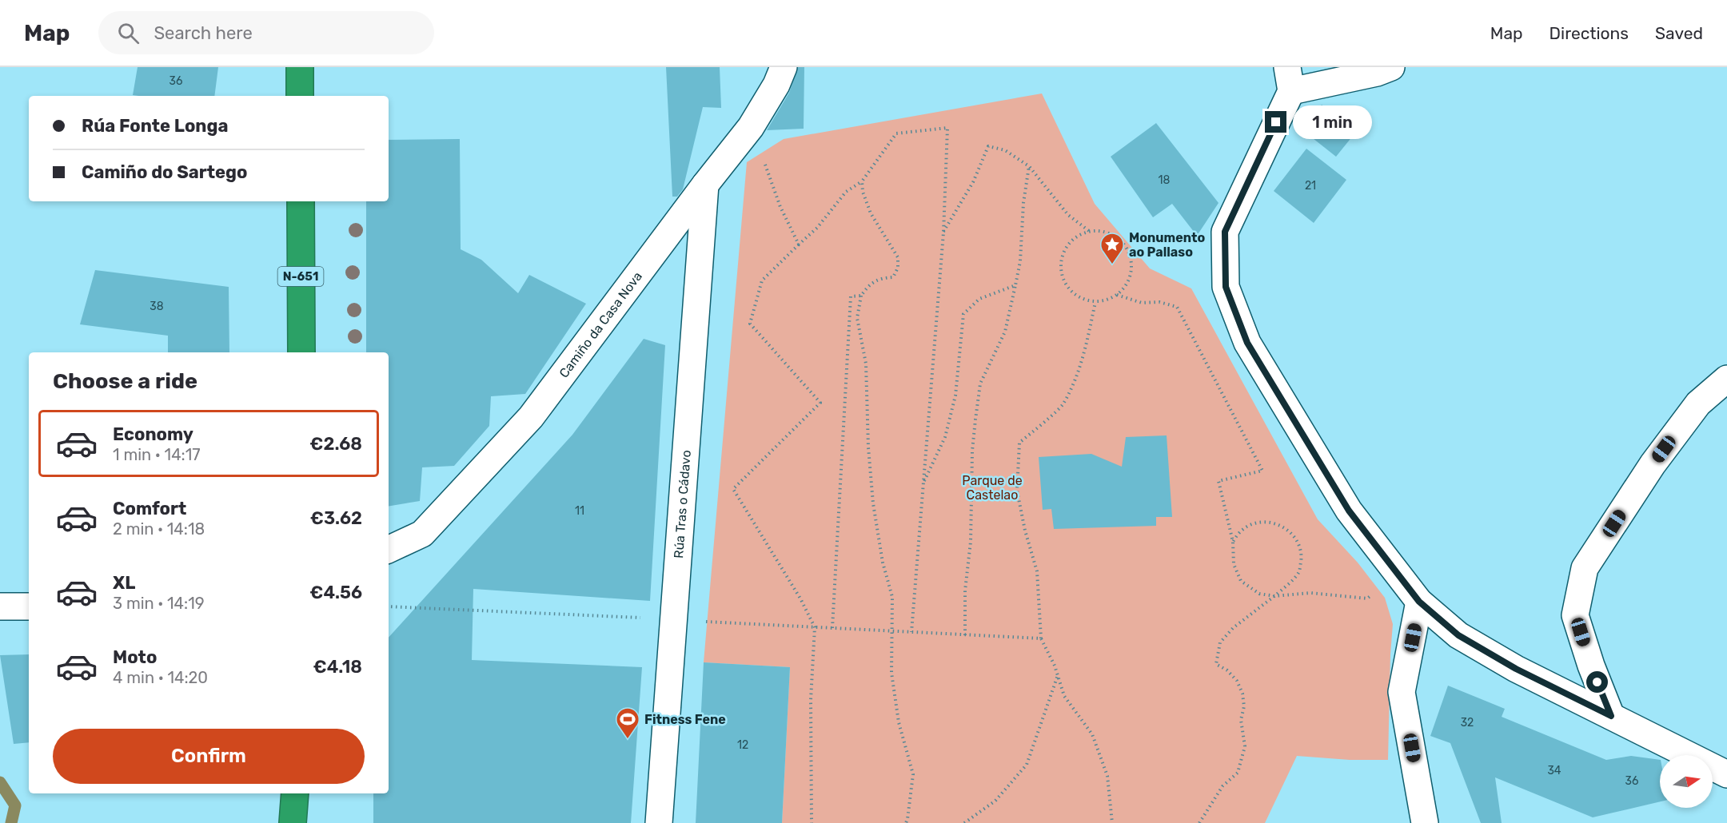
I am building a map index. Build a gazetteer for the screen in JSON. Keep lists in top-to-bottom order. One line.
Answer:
{"streets":{"highway":["N-651"],"street":["Camiño da Casa Nova","Rúa Tras o Cádavo"]},"crossings":[["Camiño da Casa Nova","Rúa Tras o Cádavo"]],"parks":["Parque de Castelao"],"places":{"place":["Monumento ao Pallaso"],"sports":["Fitness Fene"]},"house_numbers":["36","18","21","38","11","32","12","34","36"],"north":"right","page":{"header":"Map","search":"Search here","nav":["Map","Directions","Saved"],"banner":["Rúa Fonte Longa","Camiño do Sartego"],"bubble":"1 min","heading":"Choose a ride","list":[{"name":"Economy","note":"1 min · 14:17","value":"€2.68"},{"name":"Comfort","note":"2 min · 14:18","value":"€3.62"},{"name":"XL","note":"3 min · 14:19","value":"€4.56"},{"name":"Moto","note":"4 min · 14:20","value":"€4.18"}],"buttons":"Confirm"}}
